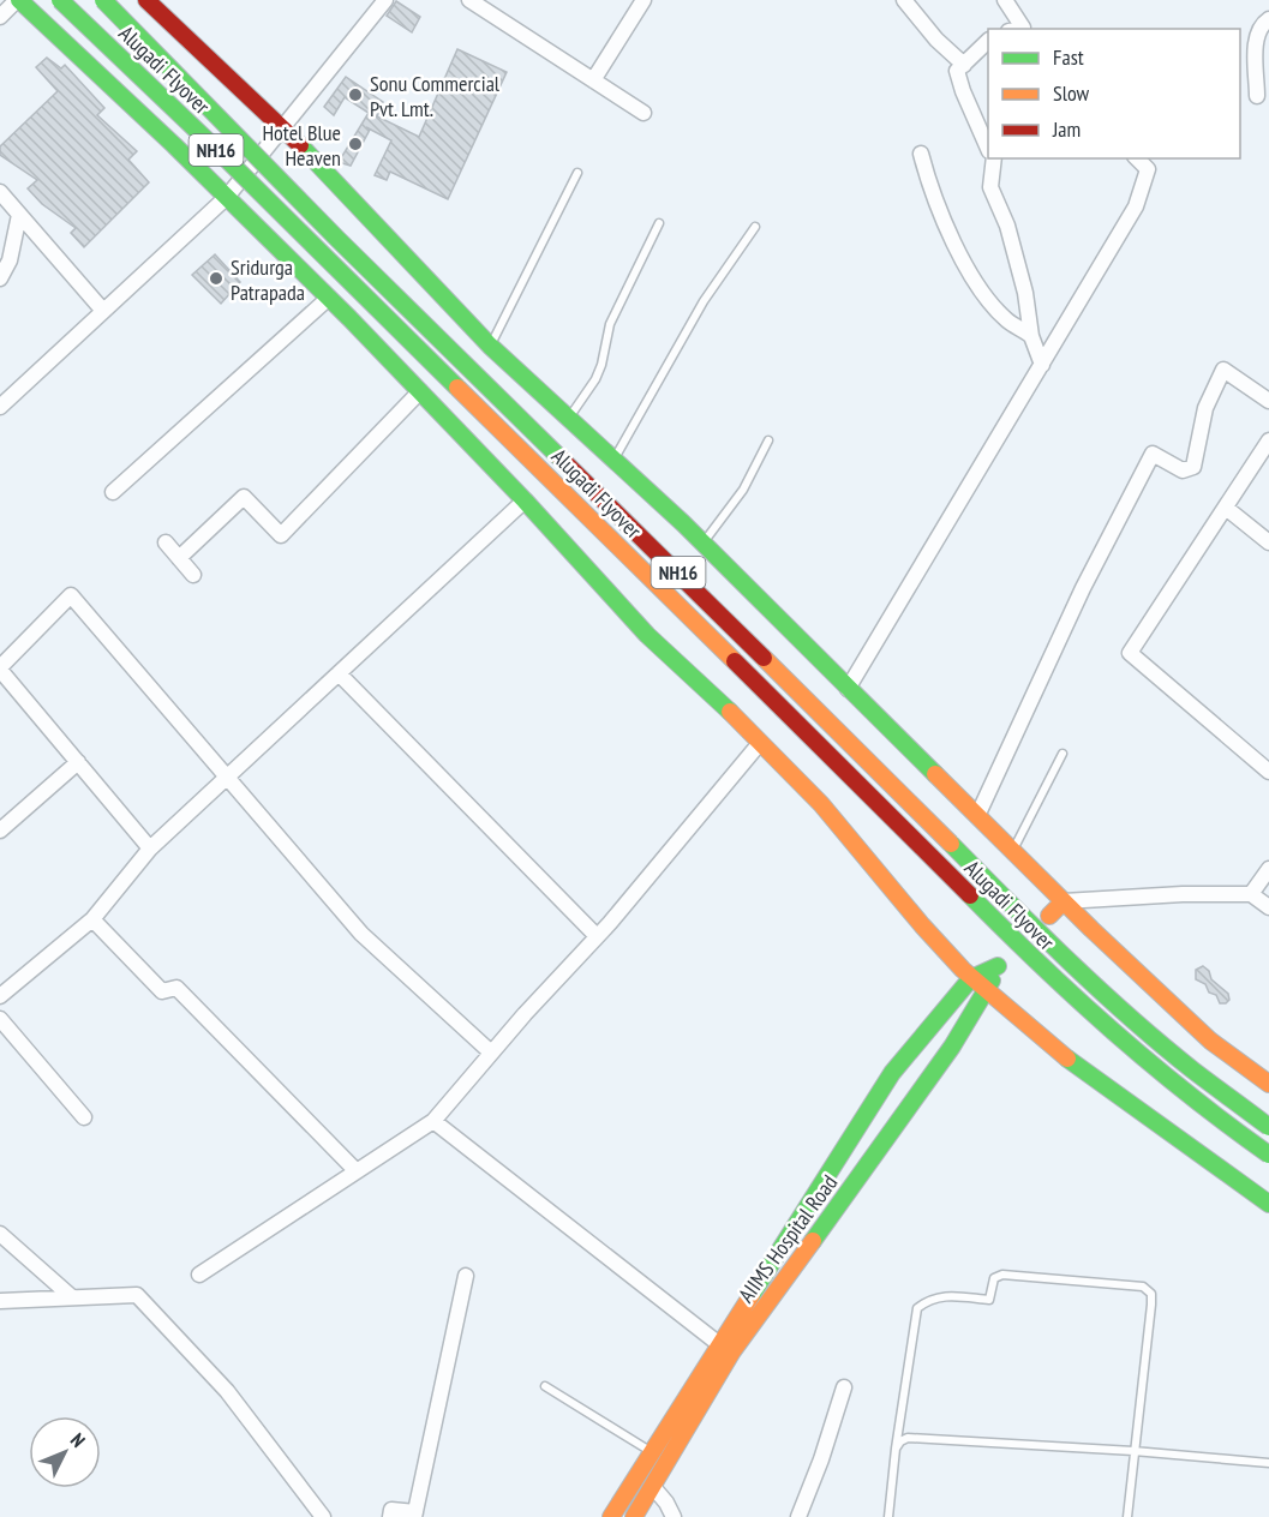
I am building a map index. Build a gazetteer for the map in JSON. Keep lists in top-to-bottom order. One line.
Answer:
{"streets":{"main road":["Alugadi Flyover","NH16","AIIMS Hospital Road"]},"places":["Sonu Commercial Pvt. Lmt.","Hotel Blue Heaven","Sridurga Patrapada"],"legend":["Fast","Slow","Jam"],"north":"top right"}
